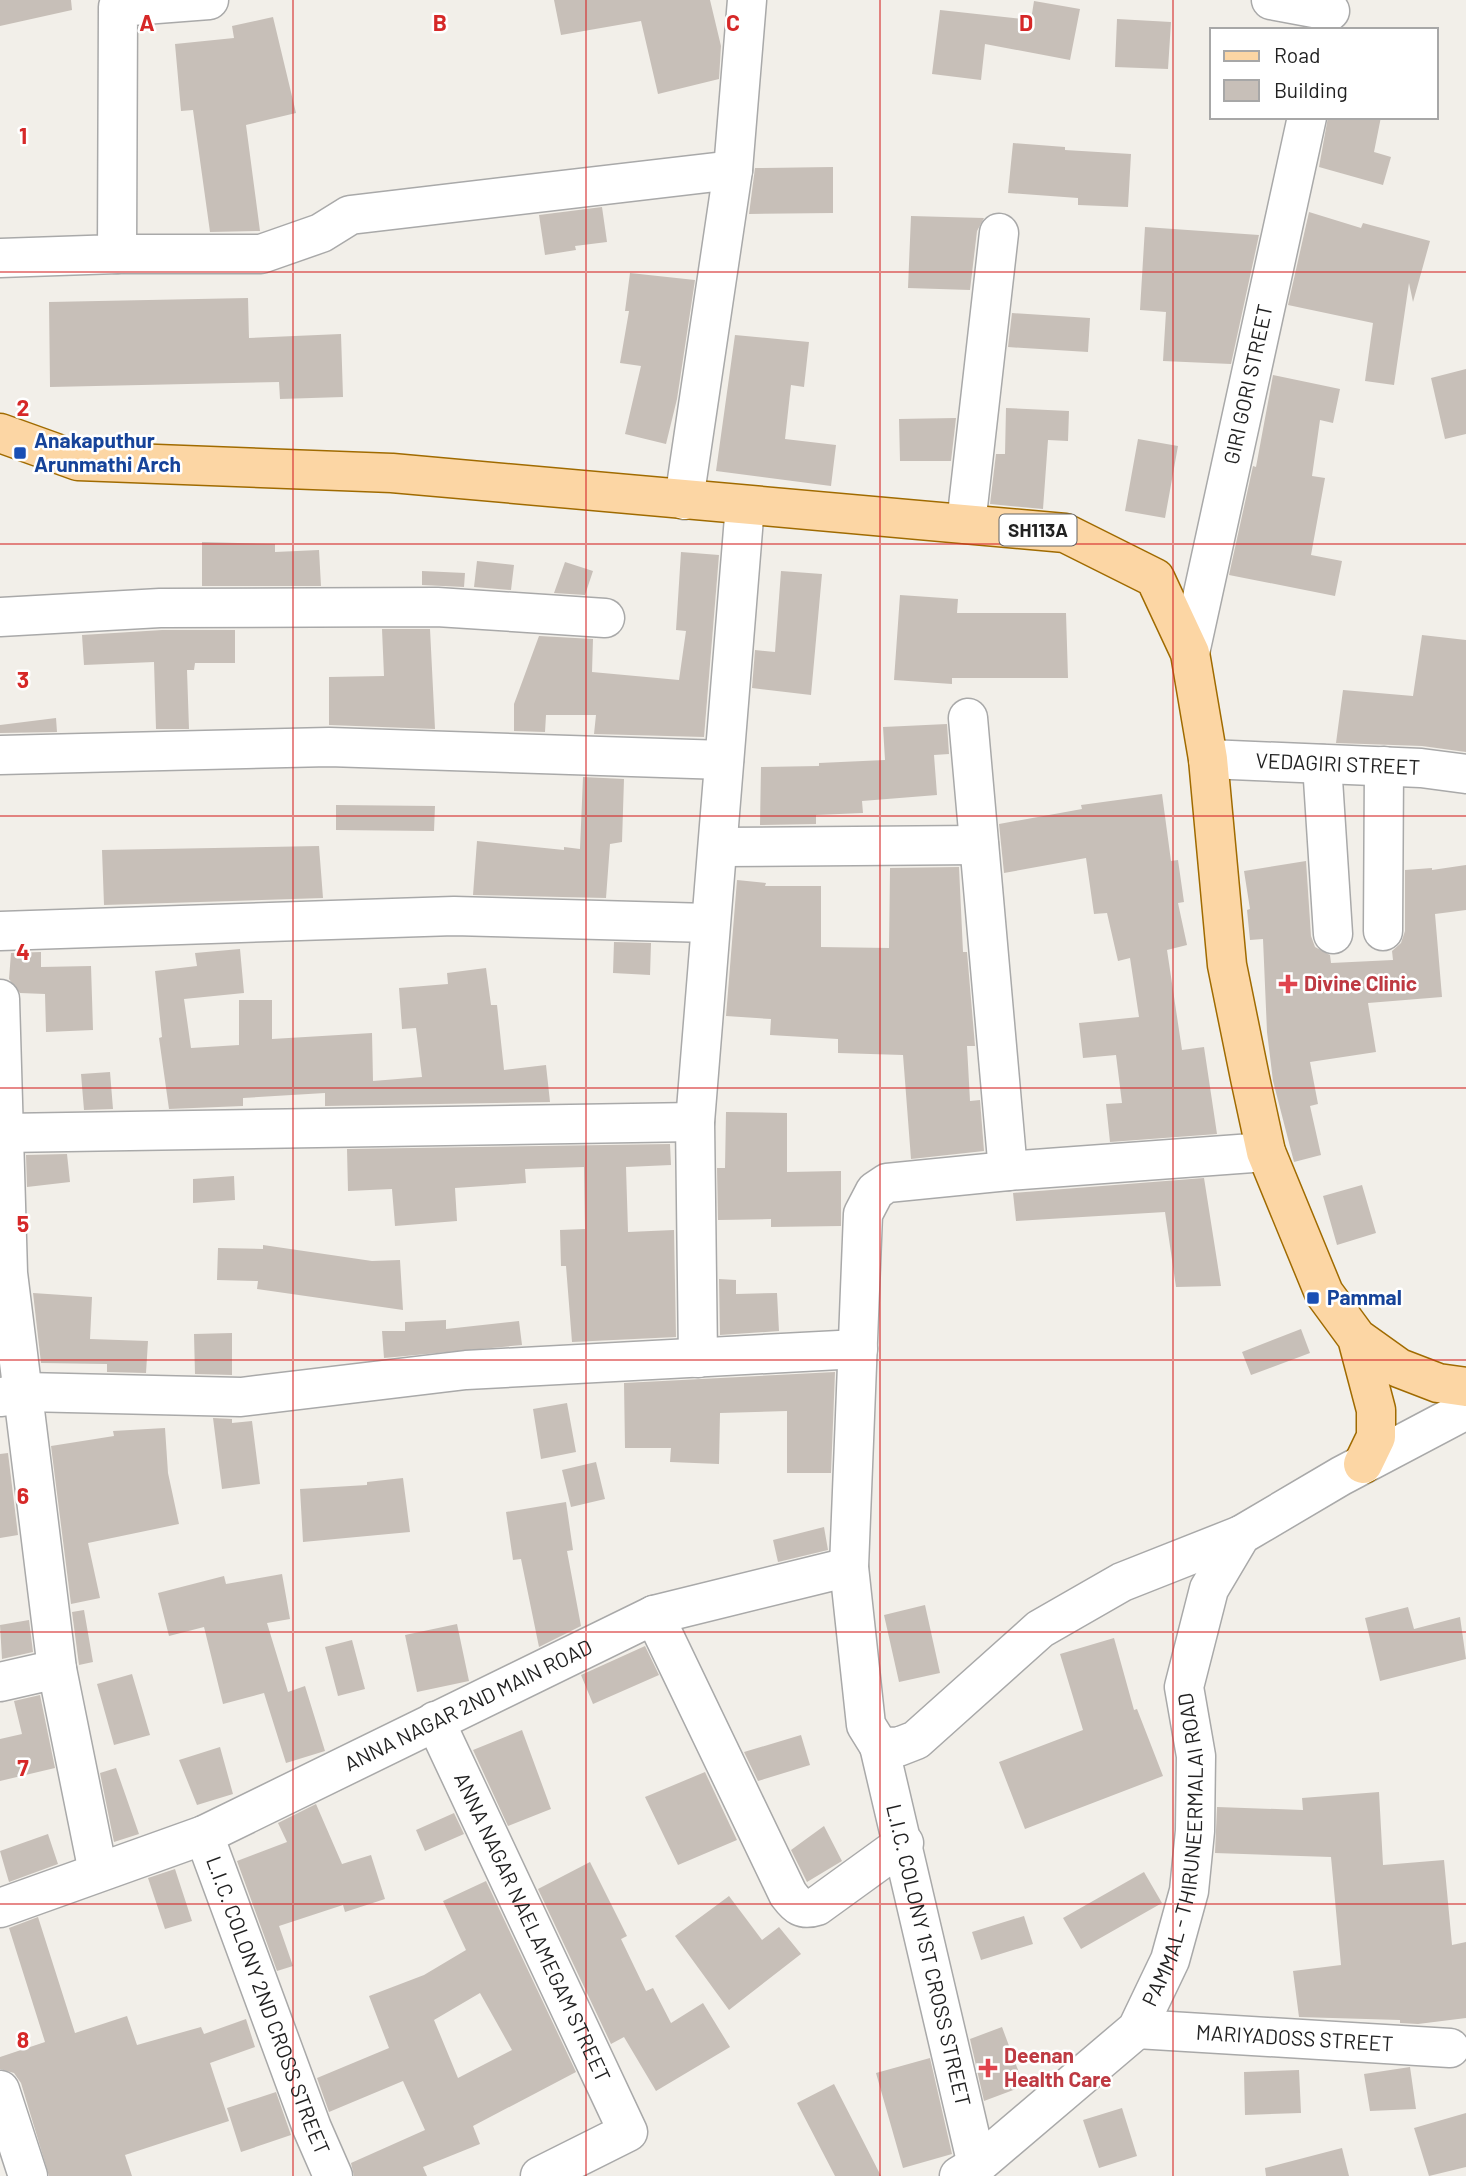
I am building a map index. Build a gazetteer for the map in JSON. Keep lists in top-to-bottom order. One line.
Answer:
{"streets":{"main road":["SH113A"],"street":["GIRI GORI STREET","VEDAGIRI STREET","ANNA NAGAR 2ND MAIN ROAD","PAMMAL - THIRUNEERMALAI ROAD","ANNA NAGAR NAELAMEGAM STREET","L.I.C. COLONY 1ST CROSS STREET","L.I.C. COLONY 2ND CROSS STREET","MARIYADOSS STREET"]},"crossings":[["GIRI GORI STREET","SH113A"],["SH113A","VEDAGIRI STREET"],["ANNA NAGAR 2ND MAIN ROAD","ANNA NAGAR NAELAMEGAM STREET"],["ANNA NAGAR 2ND MAIN ROAD","L.I.C. COLONY 1ST CROSS STREET"],["ANNA NAGAR 2ND MAIN ROAD","L.I.C. COLONY 2ND CROSS STREET"],["PAMMAL - THIRUNEERMALAI ROAD","L.I.C. COLONY 1ST CROSS STREET"],["PAMMAL - THIRUNEERMALAI ROAD","MARIYADOSS STREET"]],"places":{"transit":["Anakaputhur Arunmathi Arch","Pammal"],"health":["Divine Clinic","Deenan Health Care"]},"legend":["Road","Building"],"grid":{"columns":["A","B","C","D"],"rows":["1","2","3","4","5","6","7","8"]}}
